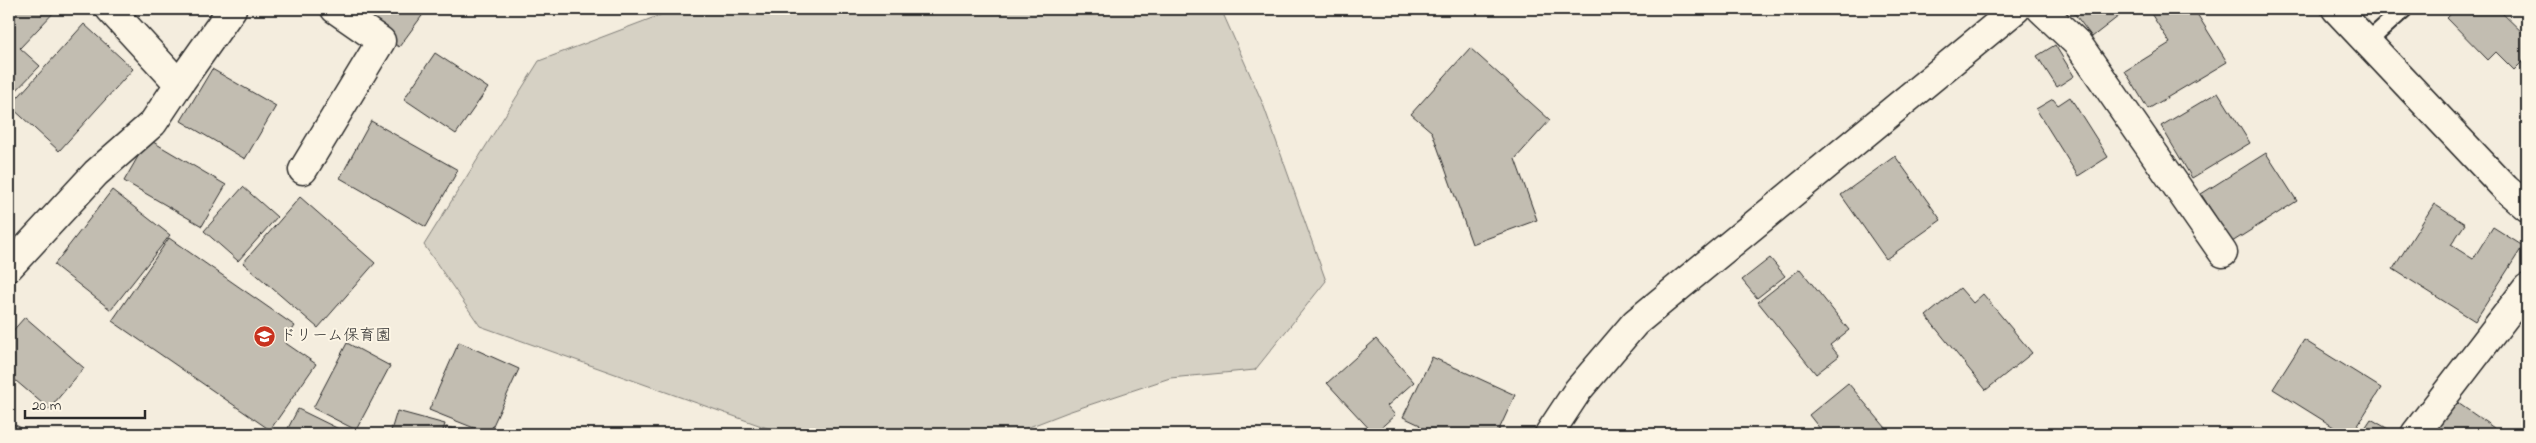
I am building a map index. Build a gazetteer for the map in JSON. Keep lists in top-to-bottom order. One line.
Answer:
{"places":{"school or university":["ドリーム保育園"]},"scale_bar":"20 m"}
